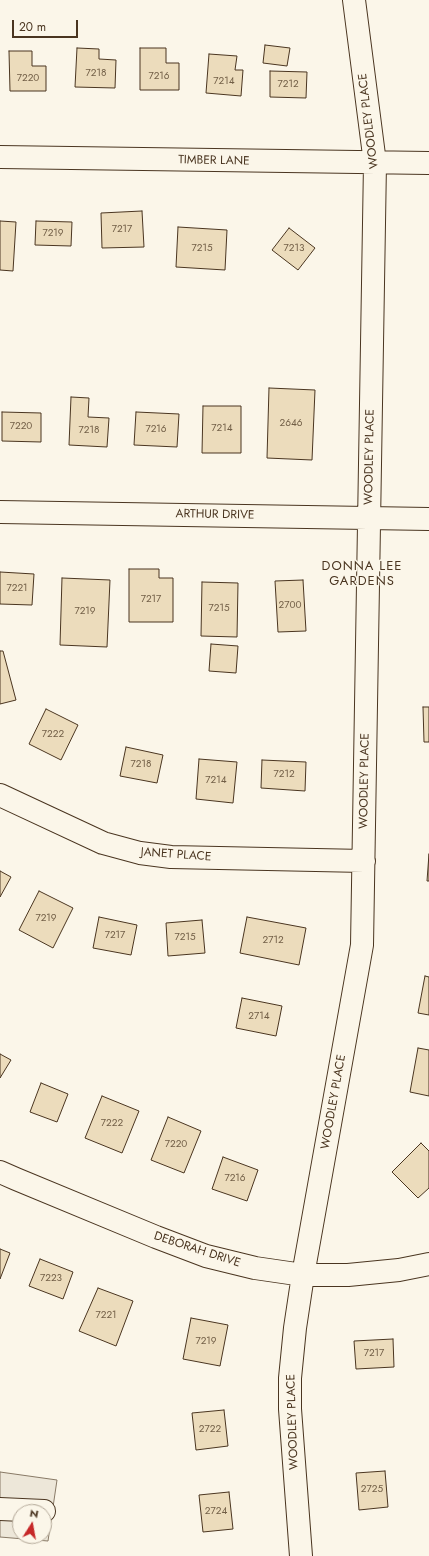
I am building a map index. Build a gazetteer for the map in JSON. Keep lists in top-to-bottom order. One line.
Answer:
{"streets":{"street":["WOODLEY PLACE","TIMBER LANE","ARTHUR DRIVE","JANET PLACE","DEBORAH DRIVE"]},"crossings":[["WOODLEY PLACE","TIMBER LANE"],["WOODLEY PLACE","ARTHUR DRIVE"],["WOODLEY PLACE","JANET PLACE"],["WOODLEY PLACE","DEBORAH DRIVE"]],"districts":["DONNA LEE GARDENS"],"house_numbers":["7218","7216","7220","7214","7212","7217","7219","7215","7213","2646","7220","7214","7216","7218","7221","7217","2700","7215","7219","7222","7218","7212","7214","7219","7217","7215","2712","2714","7222","7220","7216","7223","7221","7219","7217","2722","2725","2724"],"scale_bar":"20 m","north":"top"}
